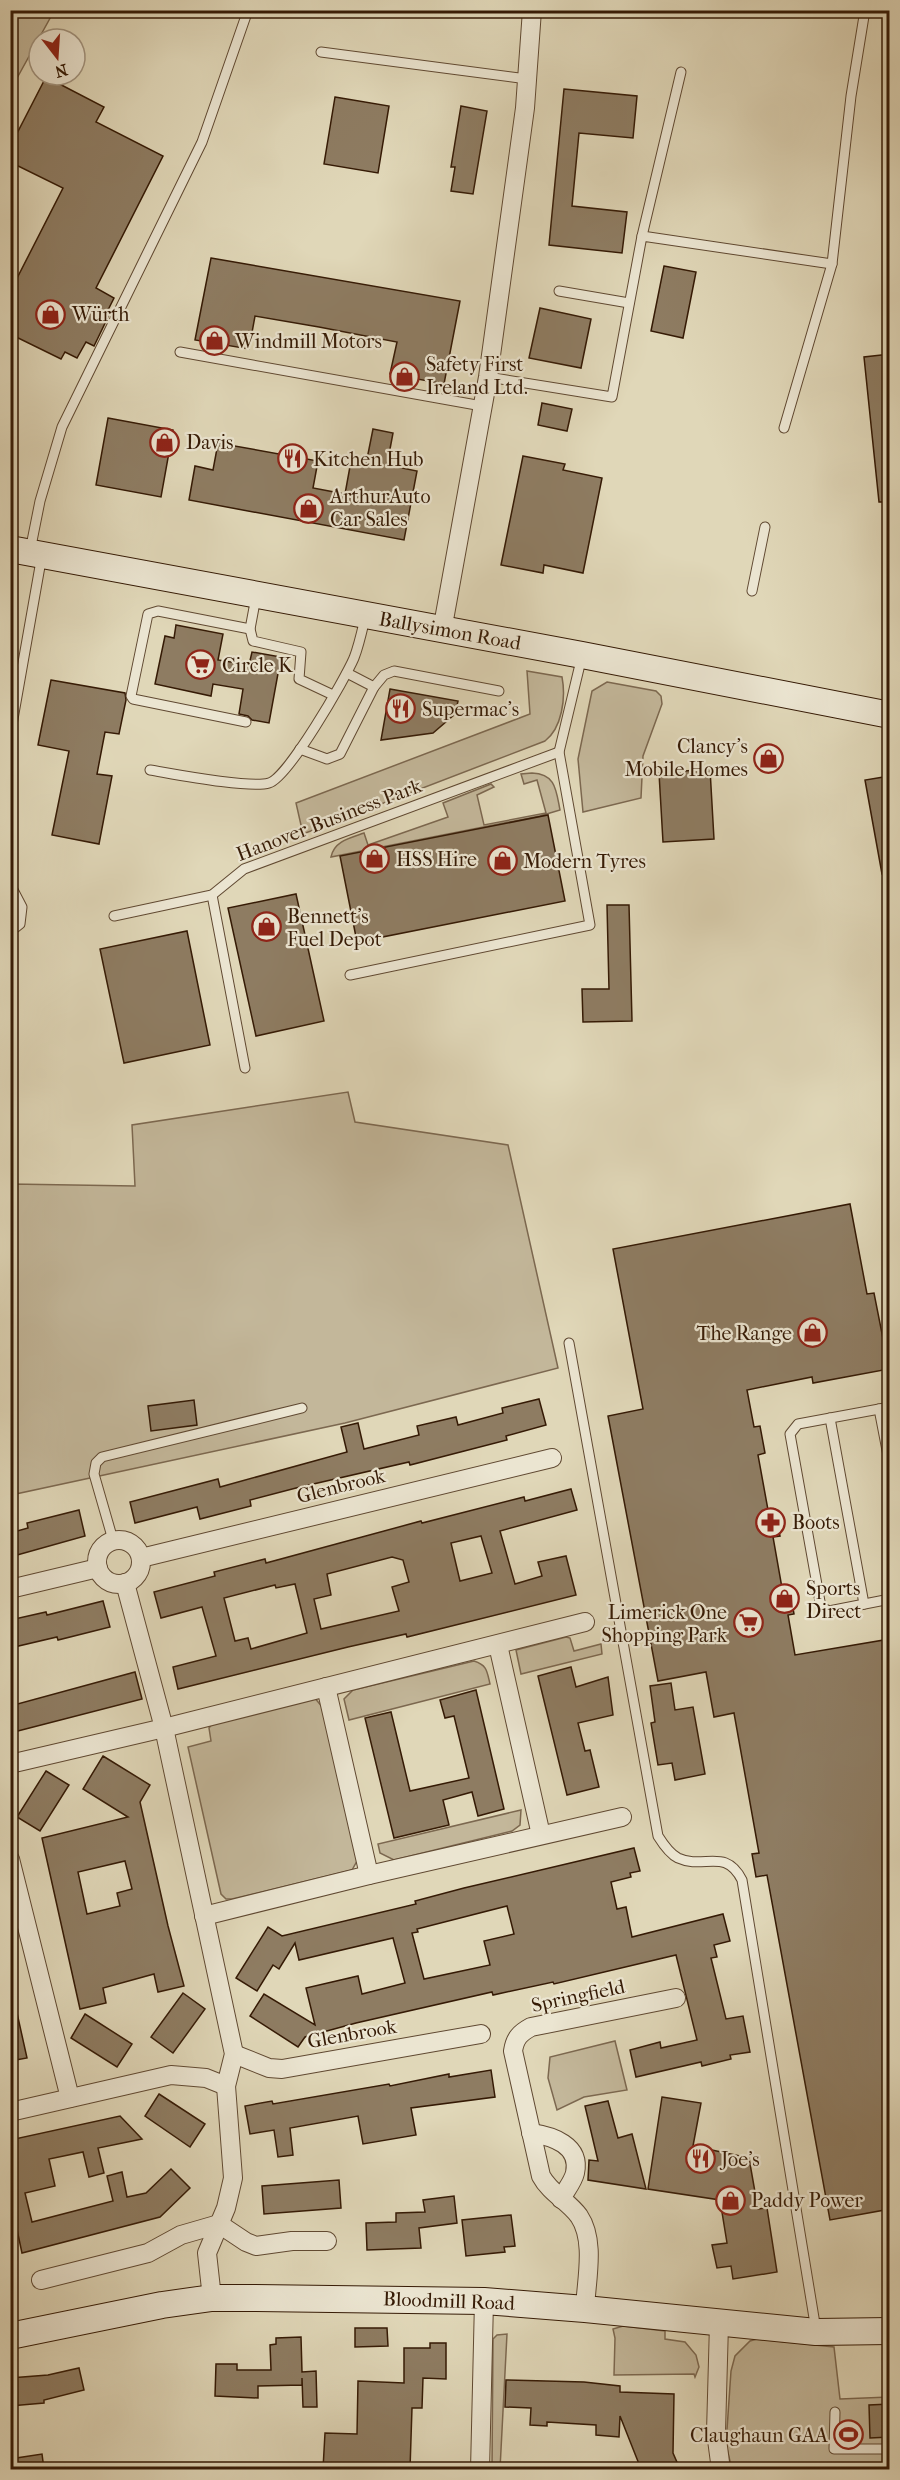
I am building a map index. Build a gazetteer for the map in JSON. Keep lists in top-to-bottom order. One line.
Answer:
{"streets":{"street":["Ballysimon Road","Glenbrook","Springfield","Bloodmill Road"],"lane":["Hanover Business Park"]},"crossings":[["Springfield","Bloodmill Road"]],"places":{"shop":["Würth","Windmill Motors","Safety First Ireland Ltd.","Davis","ArthurAuto Car Sales","Clancy's Mobile Homes","HSS Hire","Modern Tyres","Bennett's Fuel Depot","The Range","Sports Direct","Paddy Power"],"restaurant":["Kitchen Hub","Supermac's","Joe's"],"supermarket":["Circle K","Limerick One Shopping Park"],"pharmacy":["Boots"],"sports":["Claughaun GAA"]},"north":"bottom"}
